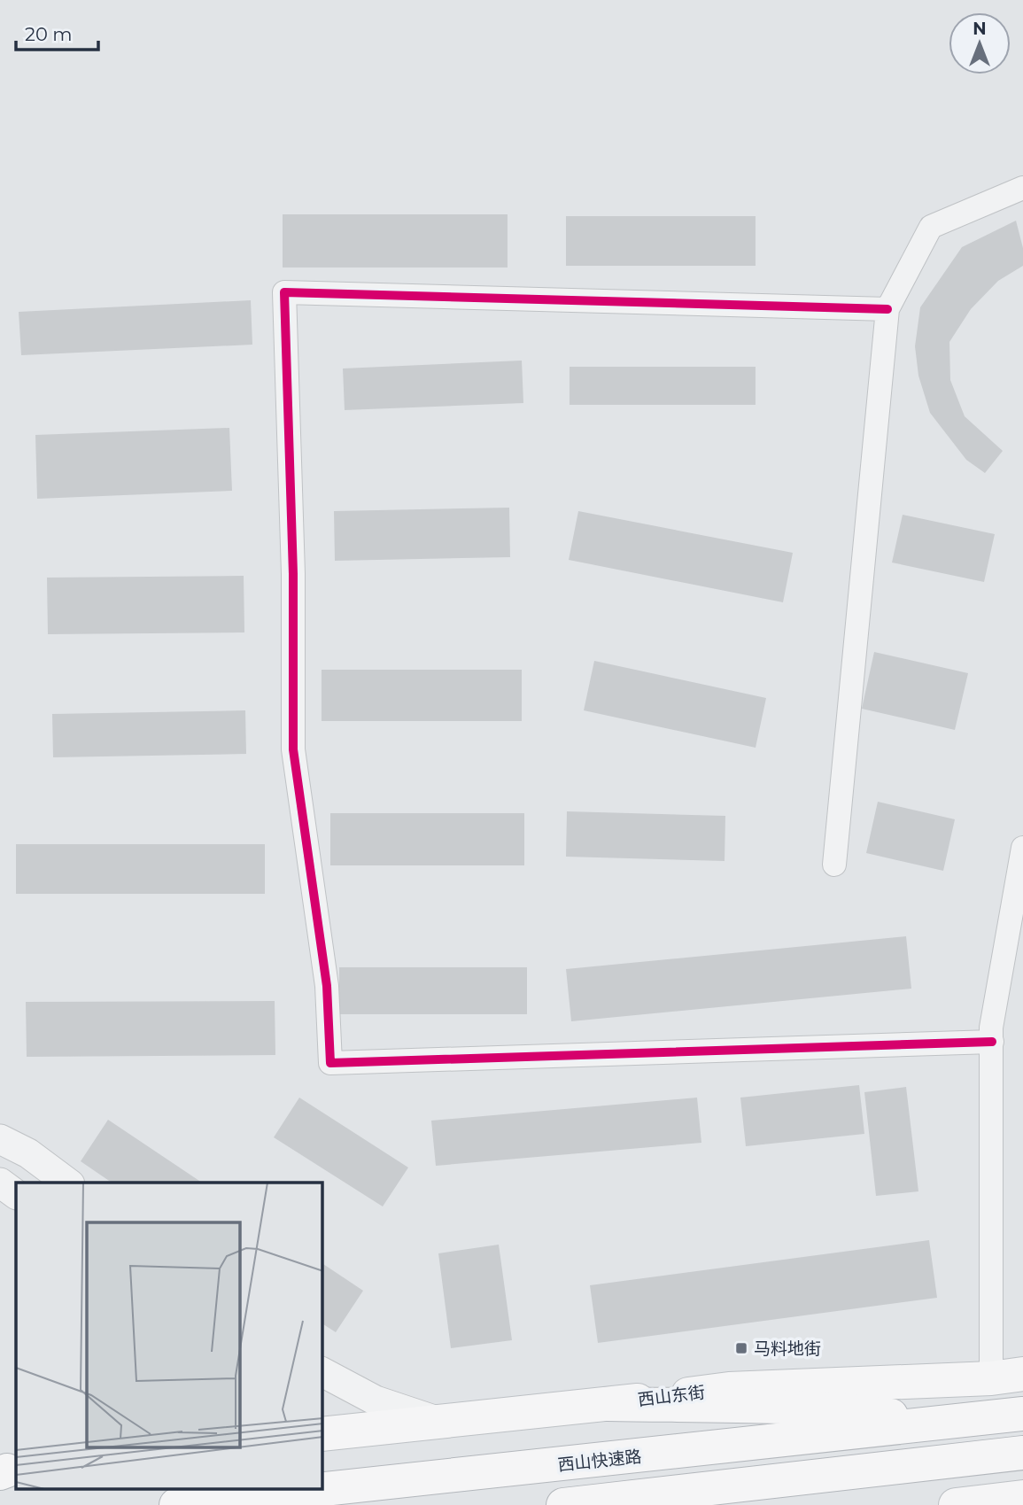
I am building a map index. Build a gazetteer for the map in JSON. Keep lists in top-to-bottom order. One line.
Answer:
{"streets":{"main road":["西山东街","西山快速路"]},"places":{"transit":["马料地街"]},"scale_bar":"20 m","north":"top"}
